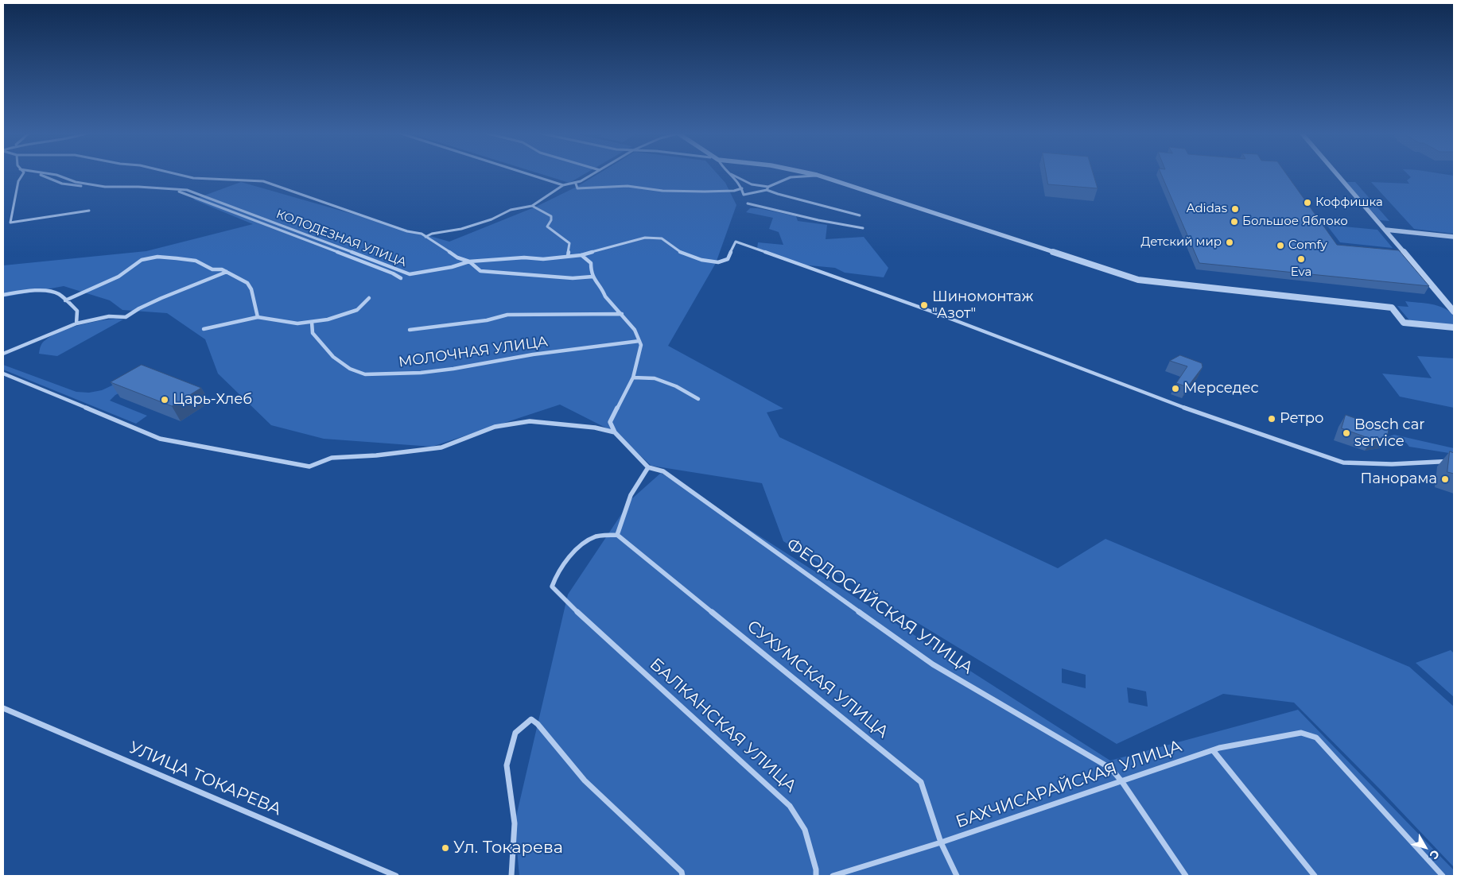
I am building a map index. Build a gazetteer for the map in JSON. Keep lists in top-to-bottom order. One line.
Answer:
{"streets":{"street":["КОЛОДЕЗНАЯ УЛИЦА","МОЛОЧНАЯ УЛИЦА","ФЕОДОСИЙСКАЯ УЛИЦА","СУХУМСКАЯ УЛИЦА","БАЛКАНСКАЯ УЛИЦА","УЛИЦА ТОКАРЕВА","БАХЧИСАРАЙСКАЯ УЛИЦА"]},"crossings":[["ФЕОДОСИЙСКАЯ УЛИЦА","БАХЧИСАРАЙСКАЯ УЛИЦА"],["СУХУМСКАЯ УЛИЦА","БАЛКАНСКАЯ УЛИЦА"],["СУХУМСКАЯ УЛИЦА","БАХЧИСАРАЙСКАЯ УЛИЦА"]],"places":["Коффишка","Adidas","Большое Яблоко","Детский мир","Comfy","Eva","Шиномонтаж \"Азот\"","Мерседес","Царь-Хлеб","Ретро","Bosch car service","Панорама","Ул. Токарева"],"north":"bottom right"}
